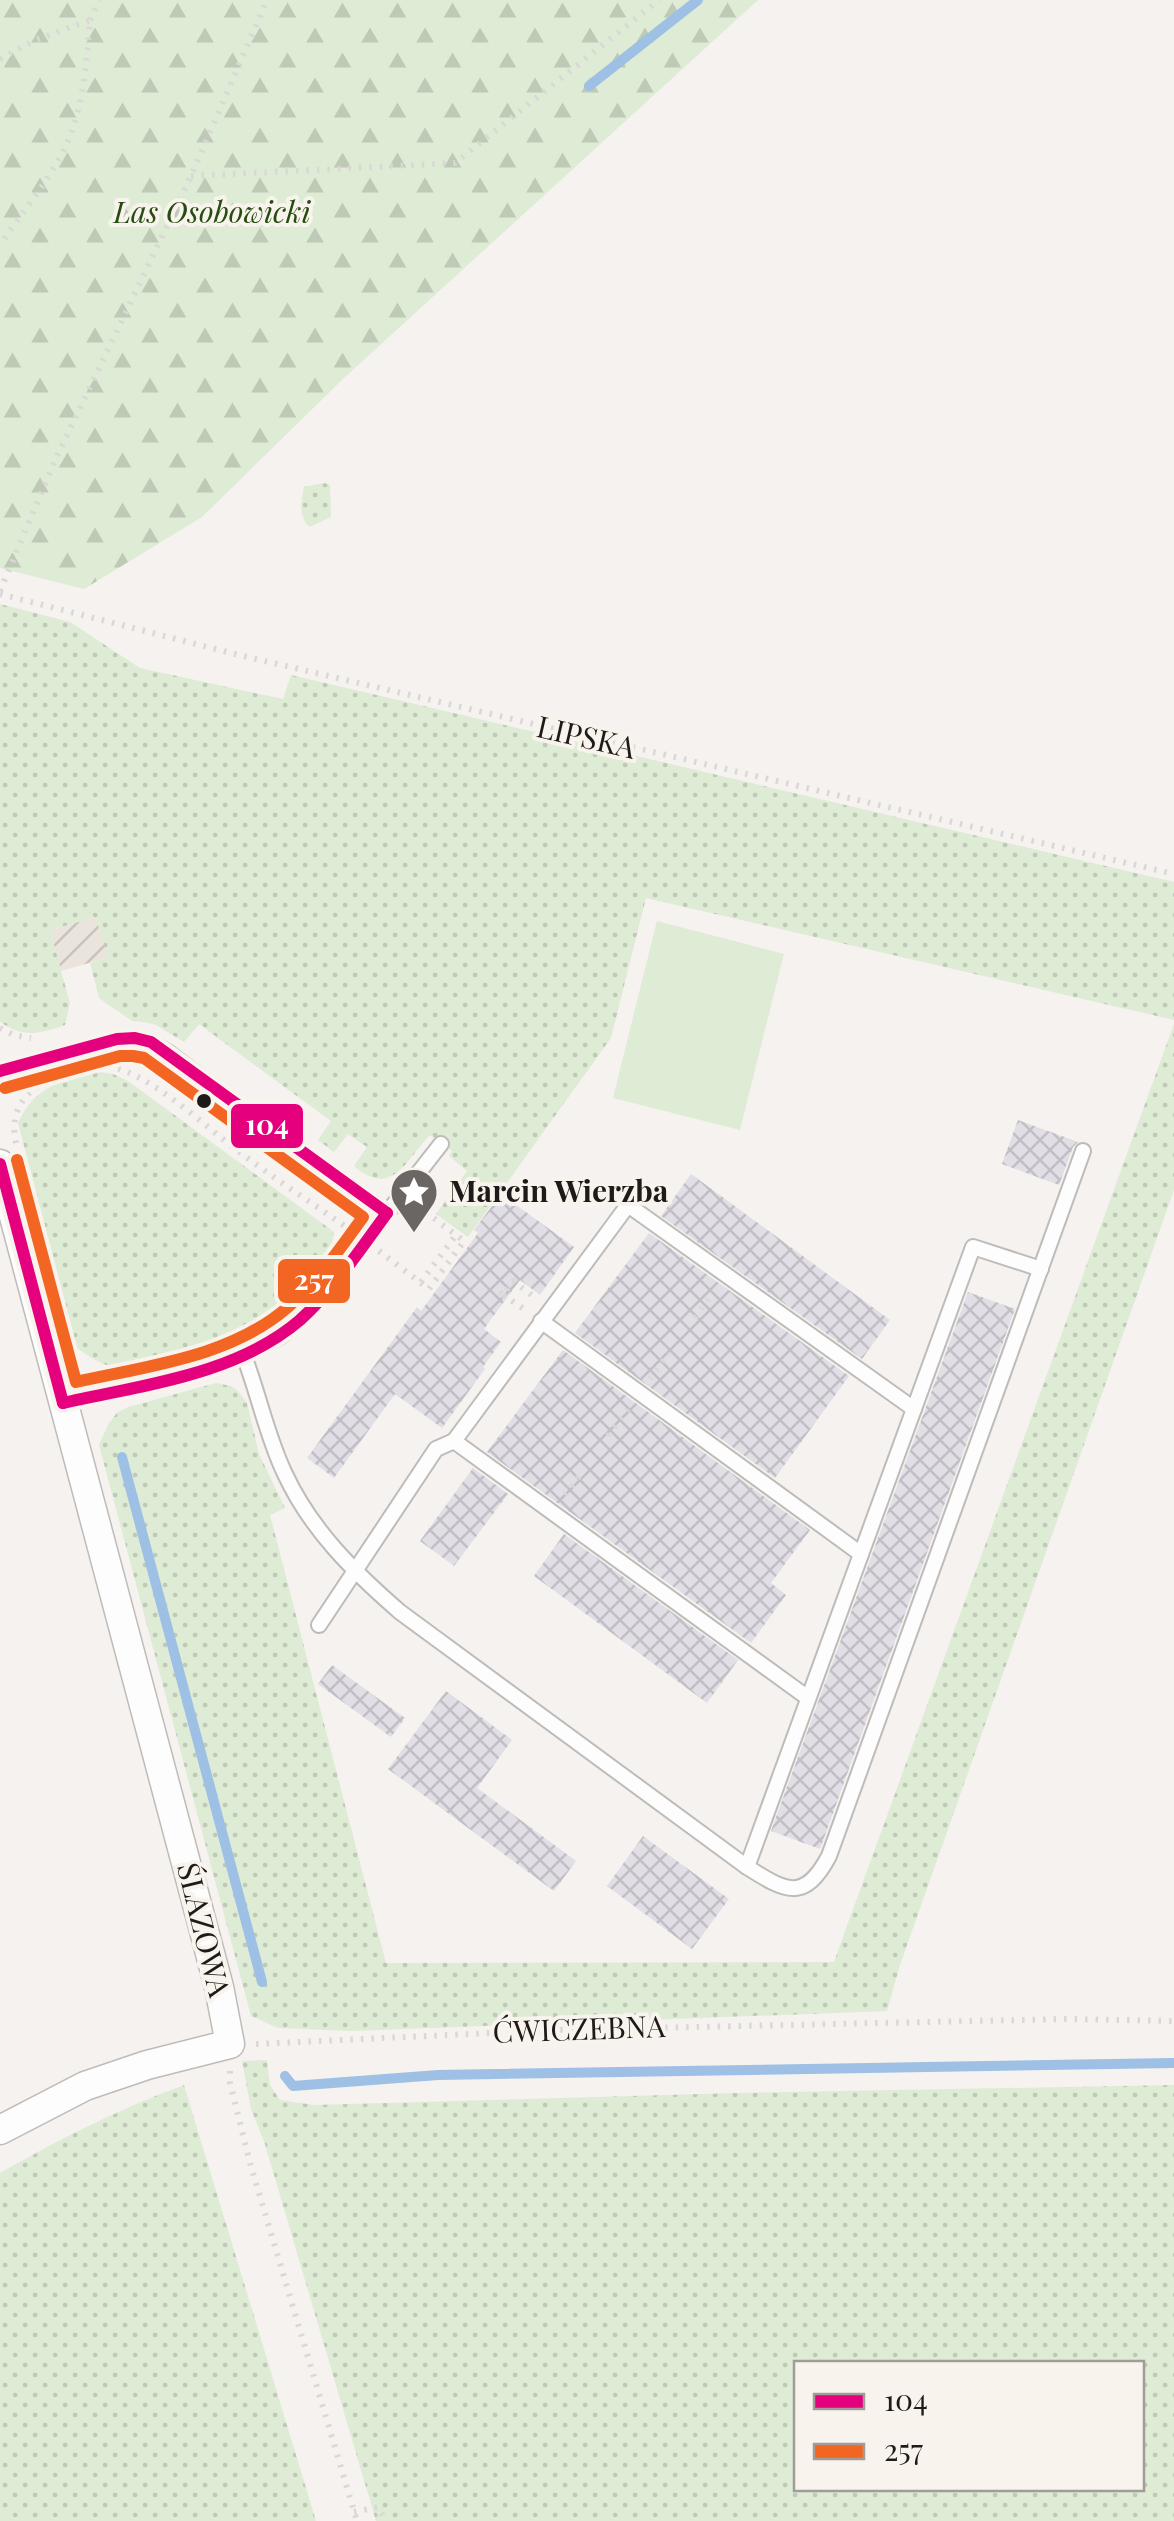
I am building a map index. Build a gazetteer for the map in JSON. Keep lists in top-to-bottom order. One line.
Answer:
{"streets":{"street":["ŚLAZOWA"],"path":["LIPSKA","ĆWICZEBNA"]},"crossings":[["ŚLAZOWA","ĆWICZEBNA"]],"parks":["Las Osobowicki"],"places":{"place":["Marcin Wierzba"]},"lines":["transit line 104","transit line 257"],"legend":["104","257"]}
